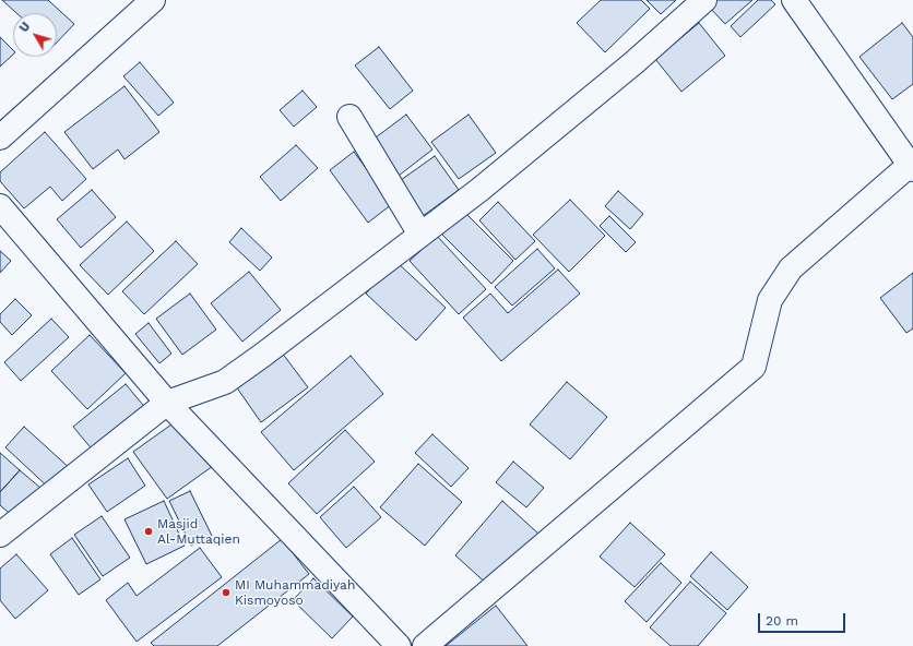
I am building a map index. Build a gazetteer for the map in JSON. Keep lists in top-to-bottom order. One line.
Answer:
{"places":["Masjid Al-Muttaqien","MI Muhammadiyah Kismoyoso"],"scale_bar":"20 m","north":"top left"}
